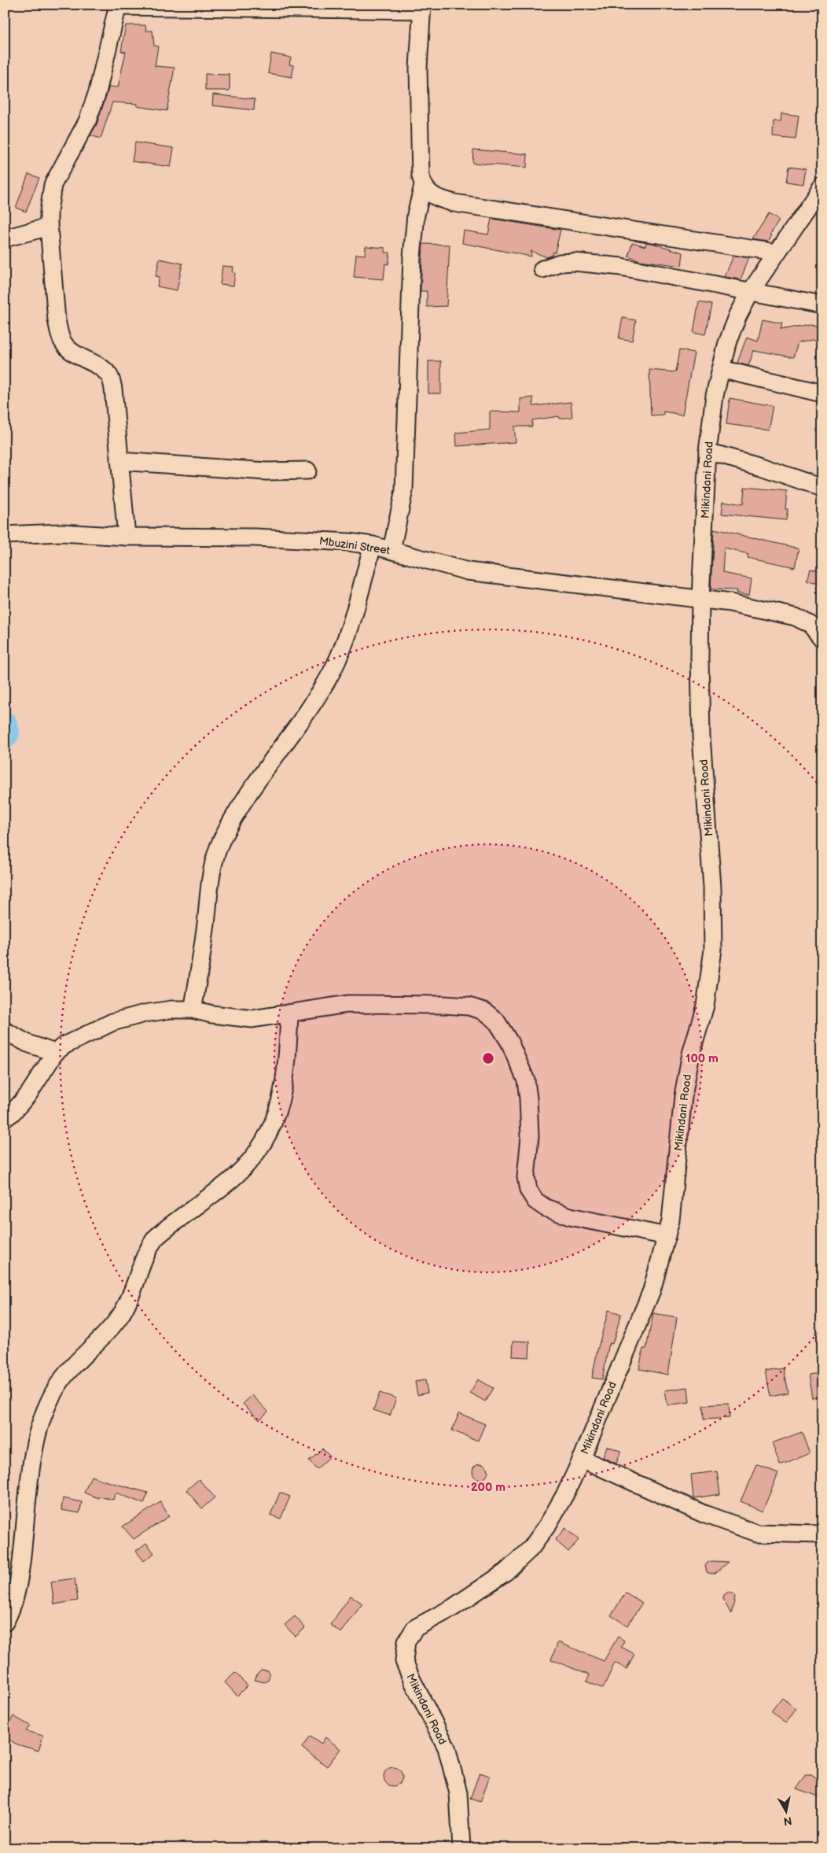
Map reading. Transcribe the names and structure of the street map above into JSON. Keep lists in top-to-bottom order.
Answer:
{
  "streets": {
    "street": ["Mikindani Road", "Mbuzini Street"]
  },
  "crossings": [
    ["Mikindani Road", "Mbuzini Street"]
  ],
  "north": "bottom",
  "rings": ["100 m", "200 m"]
}
